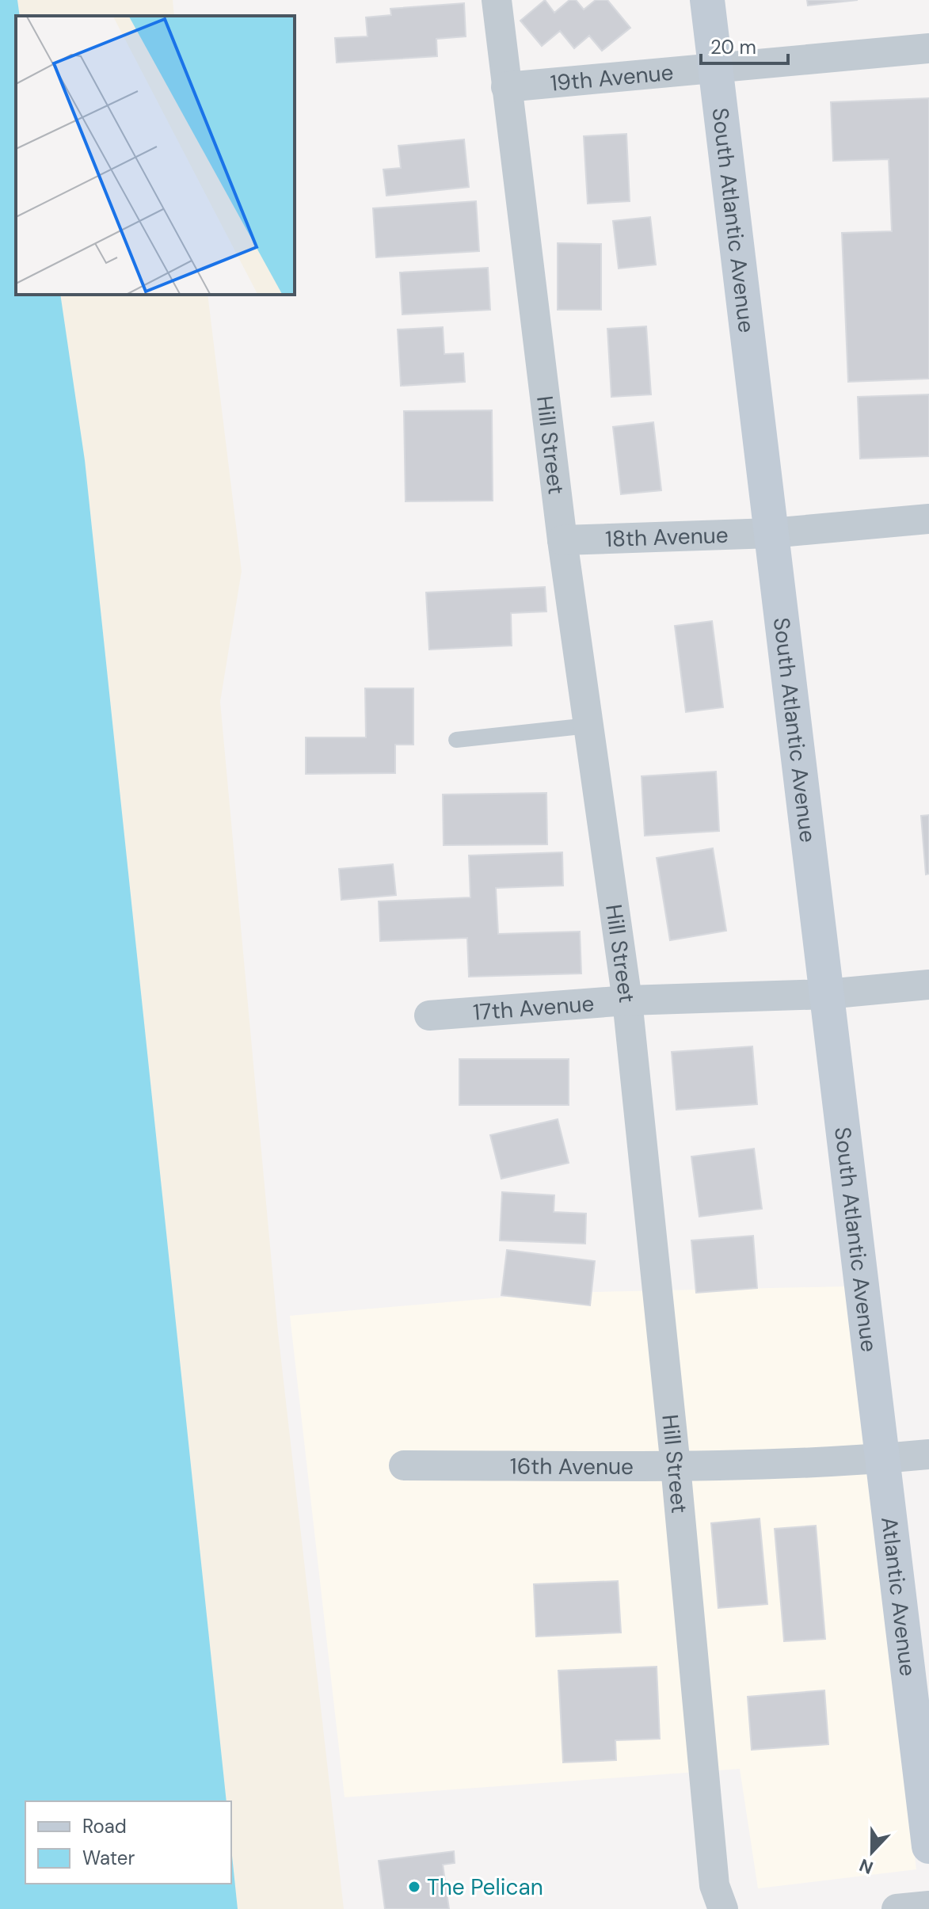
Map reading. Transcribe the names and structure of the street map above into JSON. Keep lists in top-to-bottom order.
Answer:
{
  "streets": {
    "main road": ["South Atlantic Avenue", "Atlantic Avenue"],
    "street": [
      "19th Avenue",
      "Hill Street",
      "18th Avenue",
      "17th Avenue",
      "16th Avenue"
    ]
  },
  "crossings": [
    ["19th Avenue", "South Atlantic Avenue"],
    ["19th Avenue", "Hill Street"],
    ["South Atlantic Avenue", "18th Avenue"],
    ["South Atlantic Avenue", "17th Avenue"],
    ["South Atlantic Avenue", "16th Avenue"],
    ["South Atlantic Avenue", "Atlantic Avenue"],
    ["Hill Street", "18th Avenue"],
    ["Hill Street", "17th Avenue"],
    ["Hill Street", "16th Avenue"],
    ["16th Avenue", "Atlantic Avenue"]
  ],
  "places": ["The Pelican"],
  "legend": ["Road", "Water"],
  "scale_bar": "20 m",
  "north": "bottom"
}
